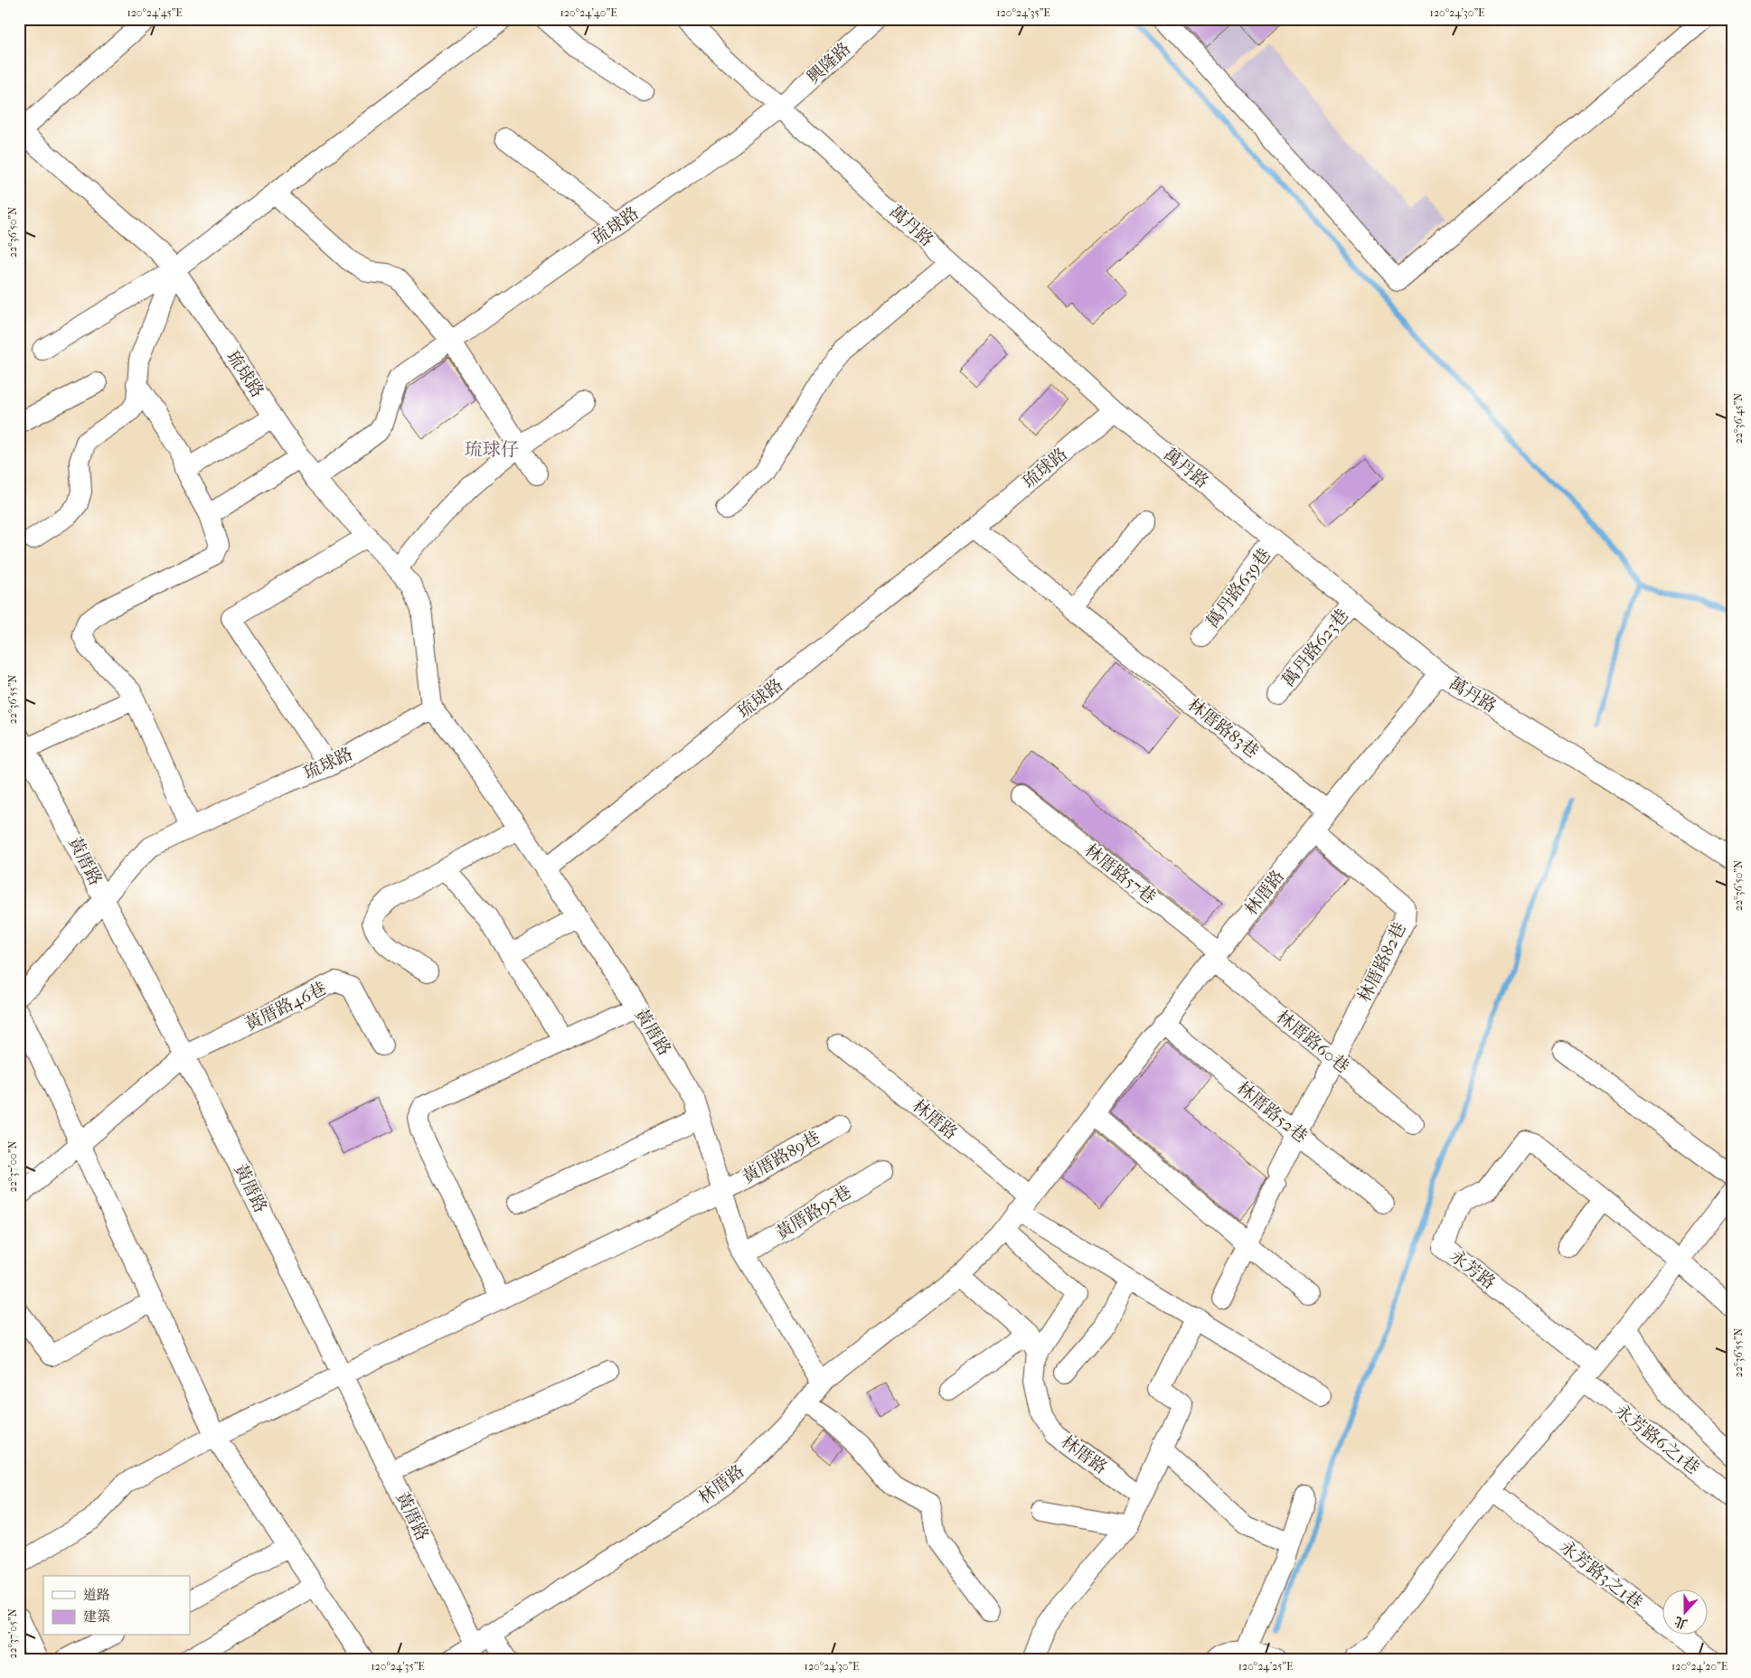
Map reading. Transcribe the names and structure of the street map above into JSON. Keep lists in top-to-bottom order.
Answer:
{
  "streets": {
    "street": [
      "興隆路",
      "琉球路",
      "萬丹路",
      "萬丹路639巷",
      "萬丹路623巷",
      "林厝路83巷",
      "黃厝路",
      "林厝路57巷",
      "林厝路",
      "林厝路82巷",
      "黃厝路46巷",
      "林厝路60巷",
      "林厝路52巷",
      "黃厝路89巷",
      "黃厝路95巷",
      "永芳路",
      "永芳路6之1巷",
      "永芳路3之1巷"
    ]
  },
  "crossings": [
    ["興隆路", "琉球路"],
    ["興隆路", "萬丹路"],
    ["琉球路", "萬丹路"],
    ["琉球路", "黃厝路"],
    ["萬丹路", "萬丹路639巷"],
    ["萬丹路", "萬丹路623巷"],
    ["萬丹路", "林厝路"],
    ["林厝路83巷", "林厝路"],
    ["黃厝路", "林厝路"],
    ["黃厝路", "黃厝路46巷"],
    ["黃厝路", "黃厝路89巷"],
    ["黃厝路", "黃厝路95巷"],
    ["林厝路57巷", "林厝路"],
    ["林厝路57巷", "林厝路60巷"],
    ["林厝路", "林厝路82巷"],
    ["林厝路", "林厝路60巷"],
    ["林厝路", "林厝路52巷"],
    ["林厝路82巷", "林厝路60巷"]
  ],
  "districts": ["琉球仔"],
  "legend": ["道路", "建築"],
  "north": "bottom",
  "coordinates": [
    "120°24'45\"E",
    "120°24'40\"E",
    "120°24'35\"E",
    "120°24'30\"E",
    "22°36'50\"N",
    "22°36'45\"N",
    "22°36'55\"N",
    "22°37'00\"N",
    "22°37'05\"N",
    "120°24'25\"E",
    "120°24'20\"E"
  ]
}
